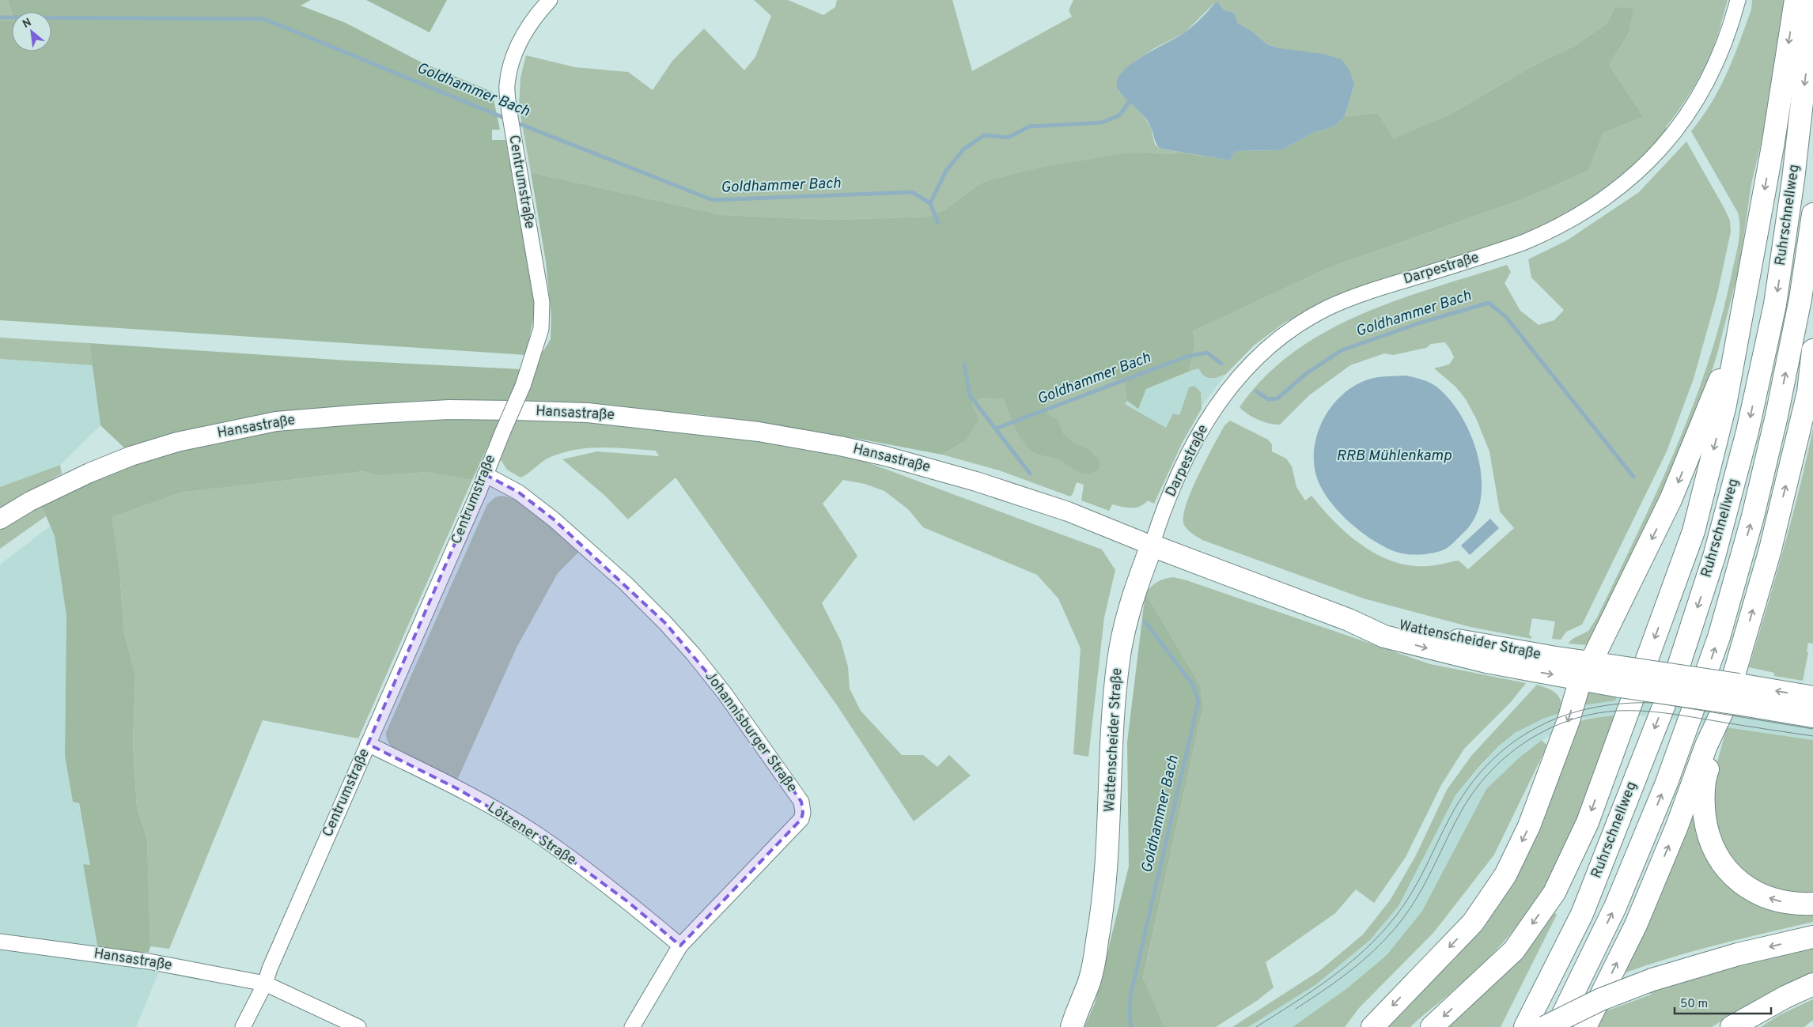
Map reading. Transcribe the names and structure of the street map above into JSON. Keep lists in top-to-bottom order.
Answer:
{
  "streets": {
    "main road": ["Ruhrschnellweg", "Wattenscheider Straße"],
    "street": [
      "Centrumstraße",
      "Darpestraße",
      "Hansastraße",
      "Johannisburger Straße",
      "Lötzener Straße"
    ]
  },
  "crossings": [
    ["Centrumstraße", "Hansastraße"],
    ["Centrumstraße", "Johannisburger Straße"],
    ["Centrumstraße", "Lötzener Straße"],
    ["Darpestraße", "Hansastraße"],
    ["Darpestraße", "Wattenscheider Straße"],
    ["Hansastraße", "Wattenscheider Straße"],
    ["Johannisburger Straße", "Lötzener Straße"]
  ],
  "water": ["Goldhammer Bach", "RRB Mühlenkamp"],
  "scale_bar": "50 m",
  "north": "top left"
}
